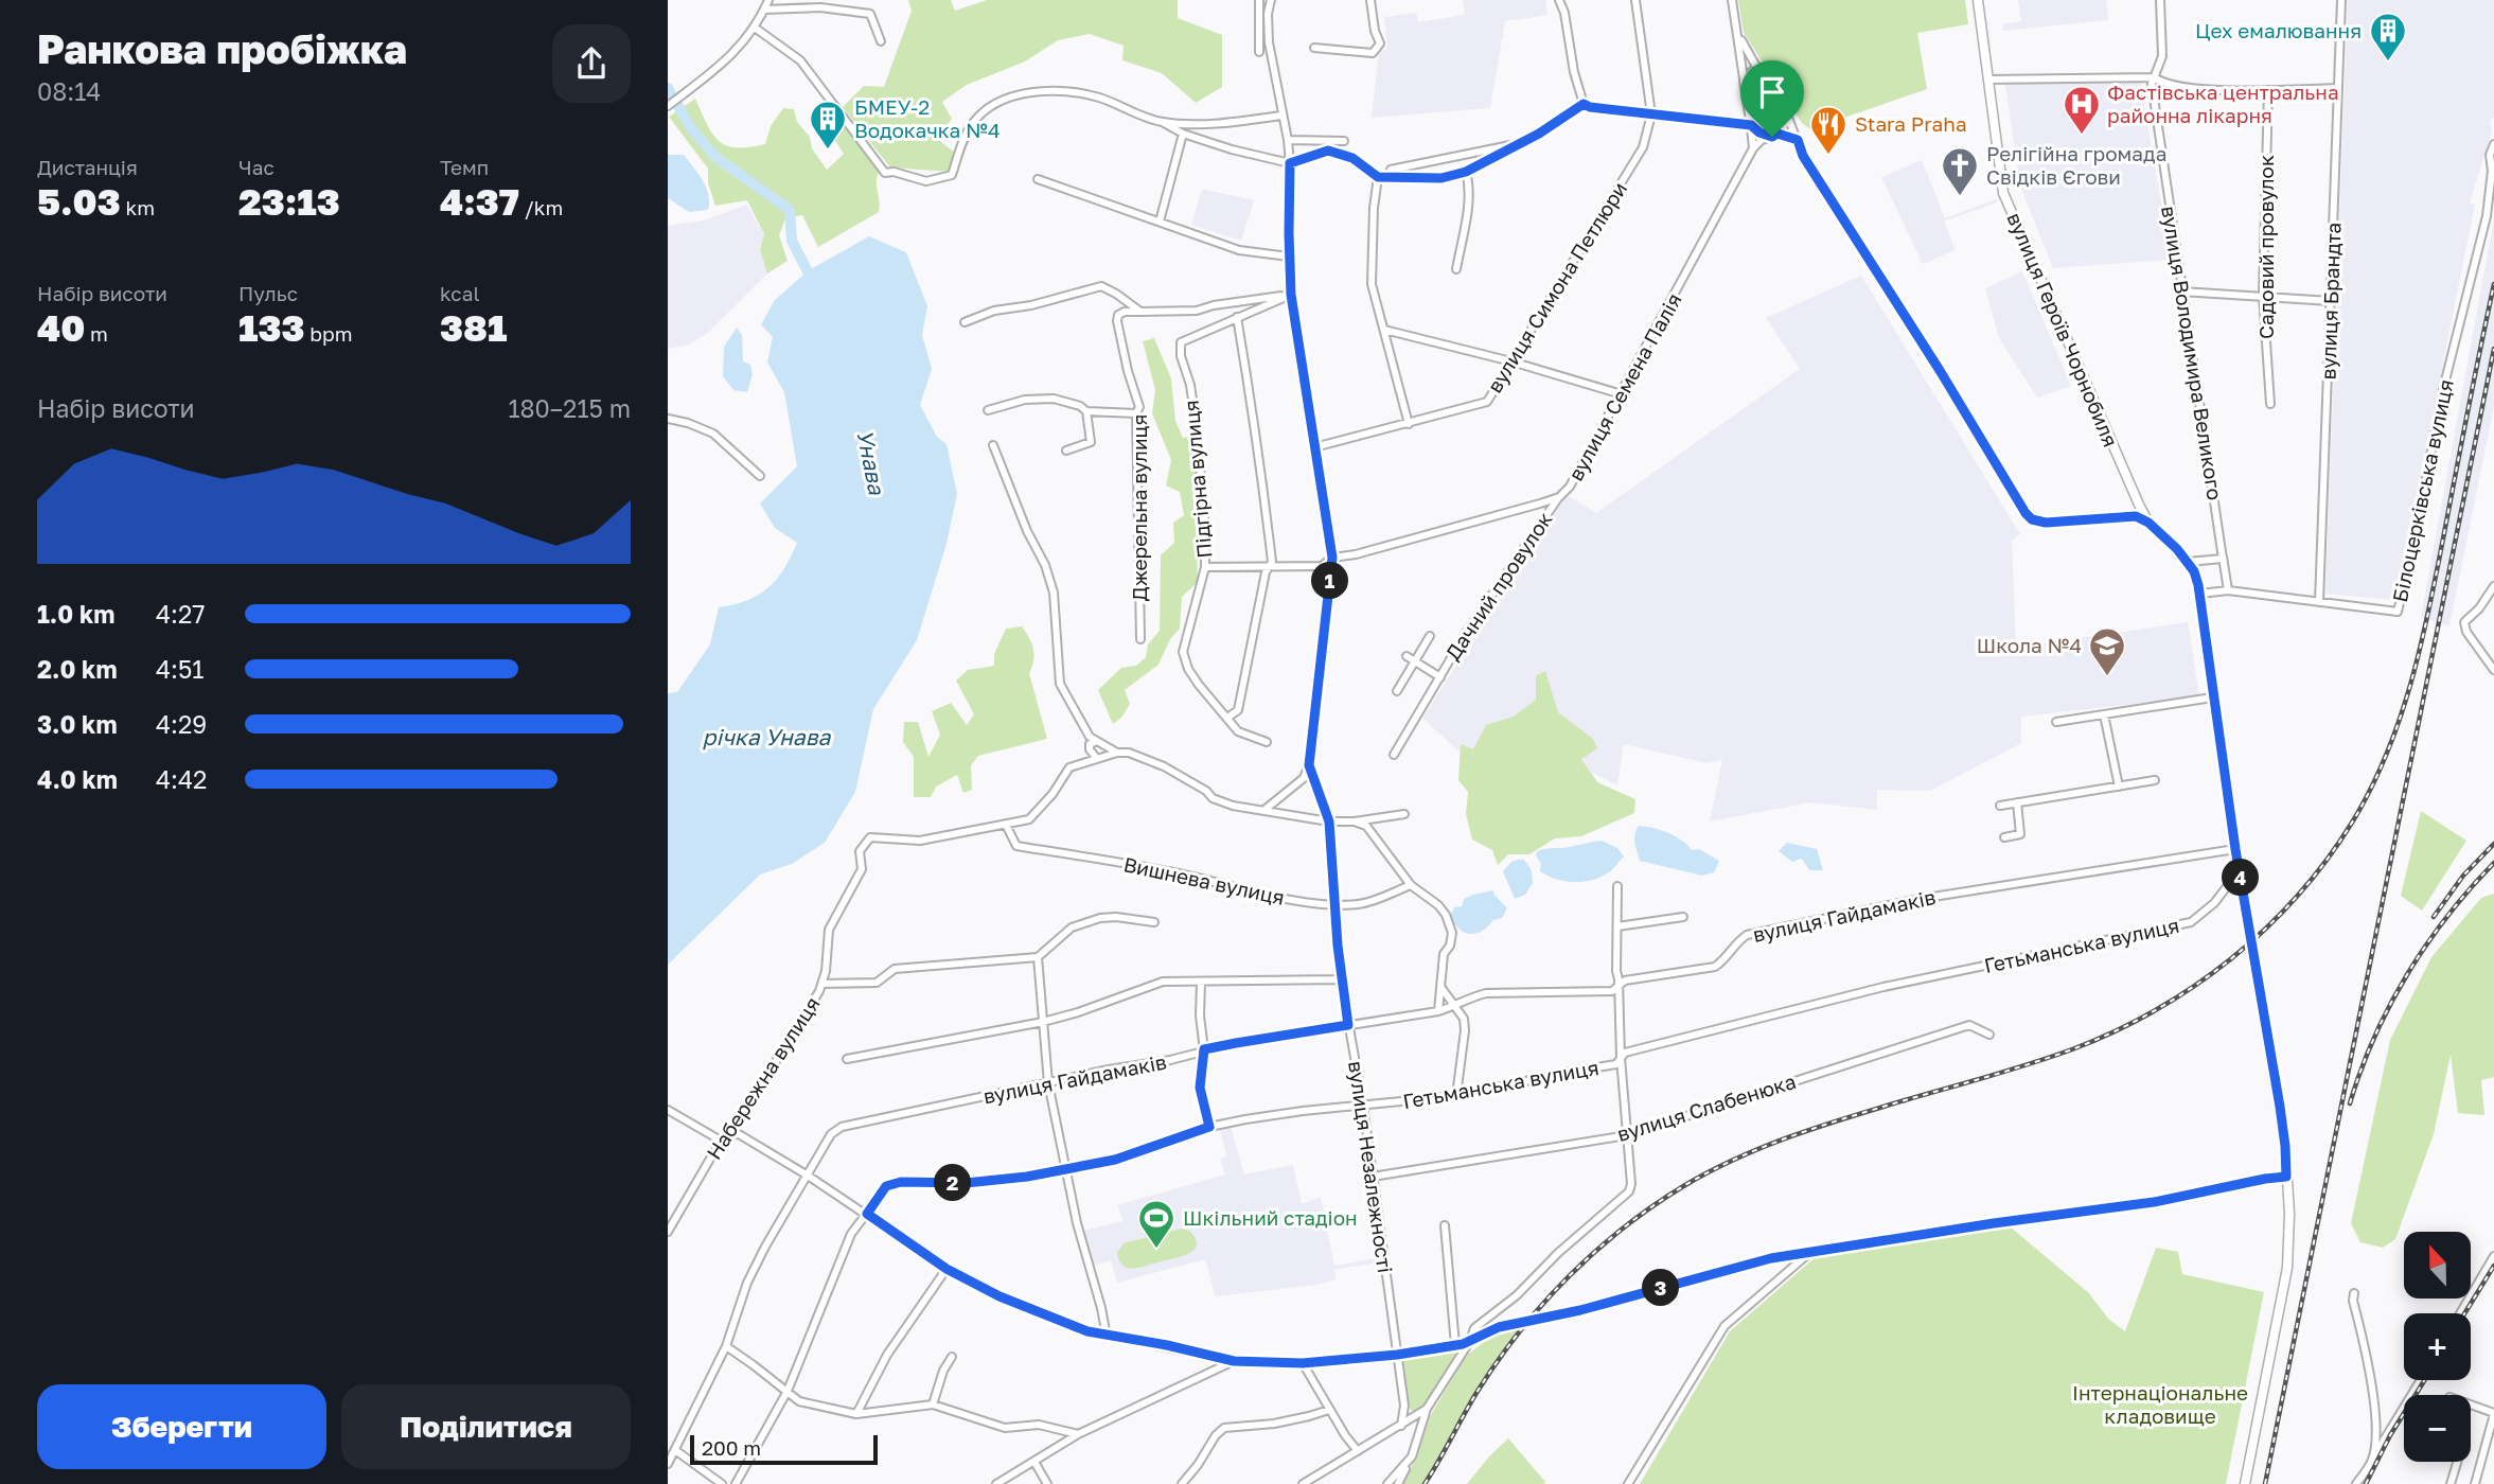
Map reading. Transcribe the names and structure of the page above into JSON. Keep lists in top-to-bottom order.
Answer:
{
  "streets": {
    "main road": ["вулиця Героїв Чорнобиля"],
    "street": [
      "Садовий провулок",
      "вулиця Симона Петлюри",
      "вулиця Брандта",
      "вулиця Володимира Великого",
      "вулиця Семена Палія",
      "Підгірна вулиця",
      "Білоцерківська вулиця",
      "Джерельна вулиця",
      "Дачний провулок",
      "Вишнева вулиця",
      "вулиця Гайдамаків",
      "Гетьманська вулиця",
      "Набережна вулиця",
      "вулиця Слабенюка",
      "вулиця Незалежності"
    ]
  },
  "crossings": [
    ["вулиця Симона Петлюри", "вулиця Незалежності"],
    ["вулиця Брандта", "Білоцерківська вулиця"],
    ["вулиця Володимира Великого", "Білоцерківська вулиця"],
    ["вулиця Семена Палія", "Підгірна вулиця"],
    ["вулиця Семена Палія", "Дачний провулок"],
    ["вулиця Семена Палія", "вулиця Незалежності"],
    ["Підгірна вулиця", "вулиця Незалежності"],
    ["Вишнева вулиця", "Набережна вулиця"],
    ["Вишнева вулиця", "вулиця Незалежності"],
    ["вулиця Гайдамаків", "вулиця Незалежності"],
    ["Гетьманська вулиця", "вулиця Незалежності"],
    ["вулиця Слабенюка", "вулиця Незалежності"]
  ],
  "water": ["Унава", "річка Унава"],
  "parks": ["Інтернаціональне кладовище"],
  "places": {
    "building": ["Цех емалювання", "БМЕУ-2 Водокачка №4"],
    "hospital": ["Фастівська центральна районна лікарня"],
    "restaurant": ["Stara Praha"],
    "church": ["Релігійна громада Свідків Єгови"],
    "school or university": ["Школа №4"],
    "sports": ["Шкільний стадіон"]
  },
  "scale_bar": "200 m",
  "north": "top",
  "page": {
    "heading": ["Ранкова пробіжка", "08:14"],
    "stats": [
      ["Дистанція", "5.03 km"],
      ["Час", "23:13"],
      ["Темп", "4:37 /km"],
      ["Набір висоти", "40 m"],
      ["Пульс", "133 bpm"],
      ["kcal", "381"]
    ],
    "chart": ["Набір висоти", "180–215 m"],
    "pins": [
      "1",
      "4",
      "2",
      "3"
    ],
    "list": [
      {
        "name": "1.0 km",
        "note": "4:27"
      },
      {
        "name": "2.0 km",
        "note": "4:51"
      },
      {
        "name": "3.0 km",
        "note": "4:29"
      },
      {
        "name": "4.0 km",
        "note": "4:42"
      }
    ],
    "map_buttons": ["+", "−"],
    "buttons": ["Зберегти", "Поділитися"],
    "scale": "200 m"
  }
}
